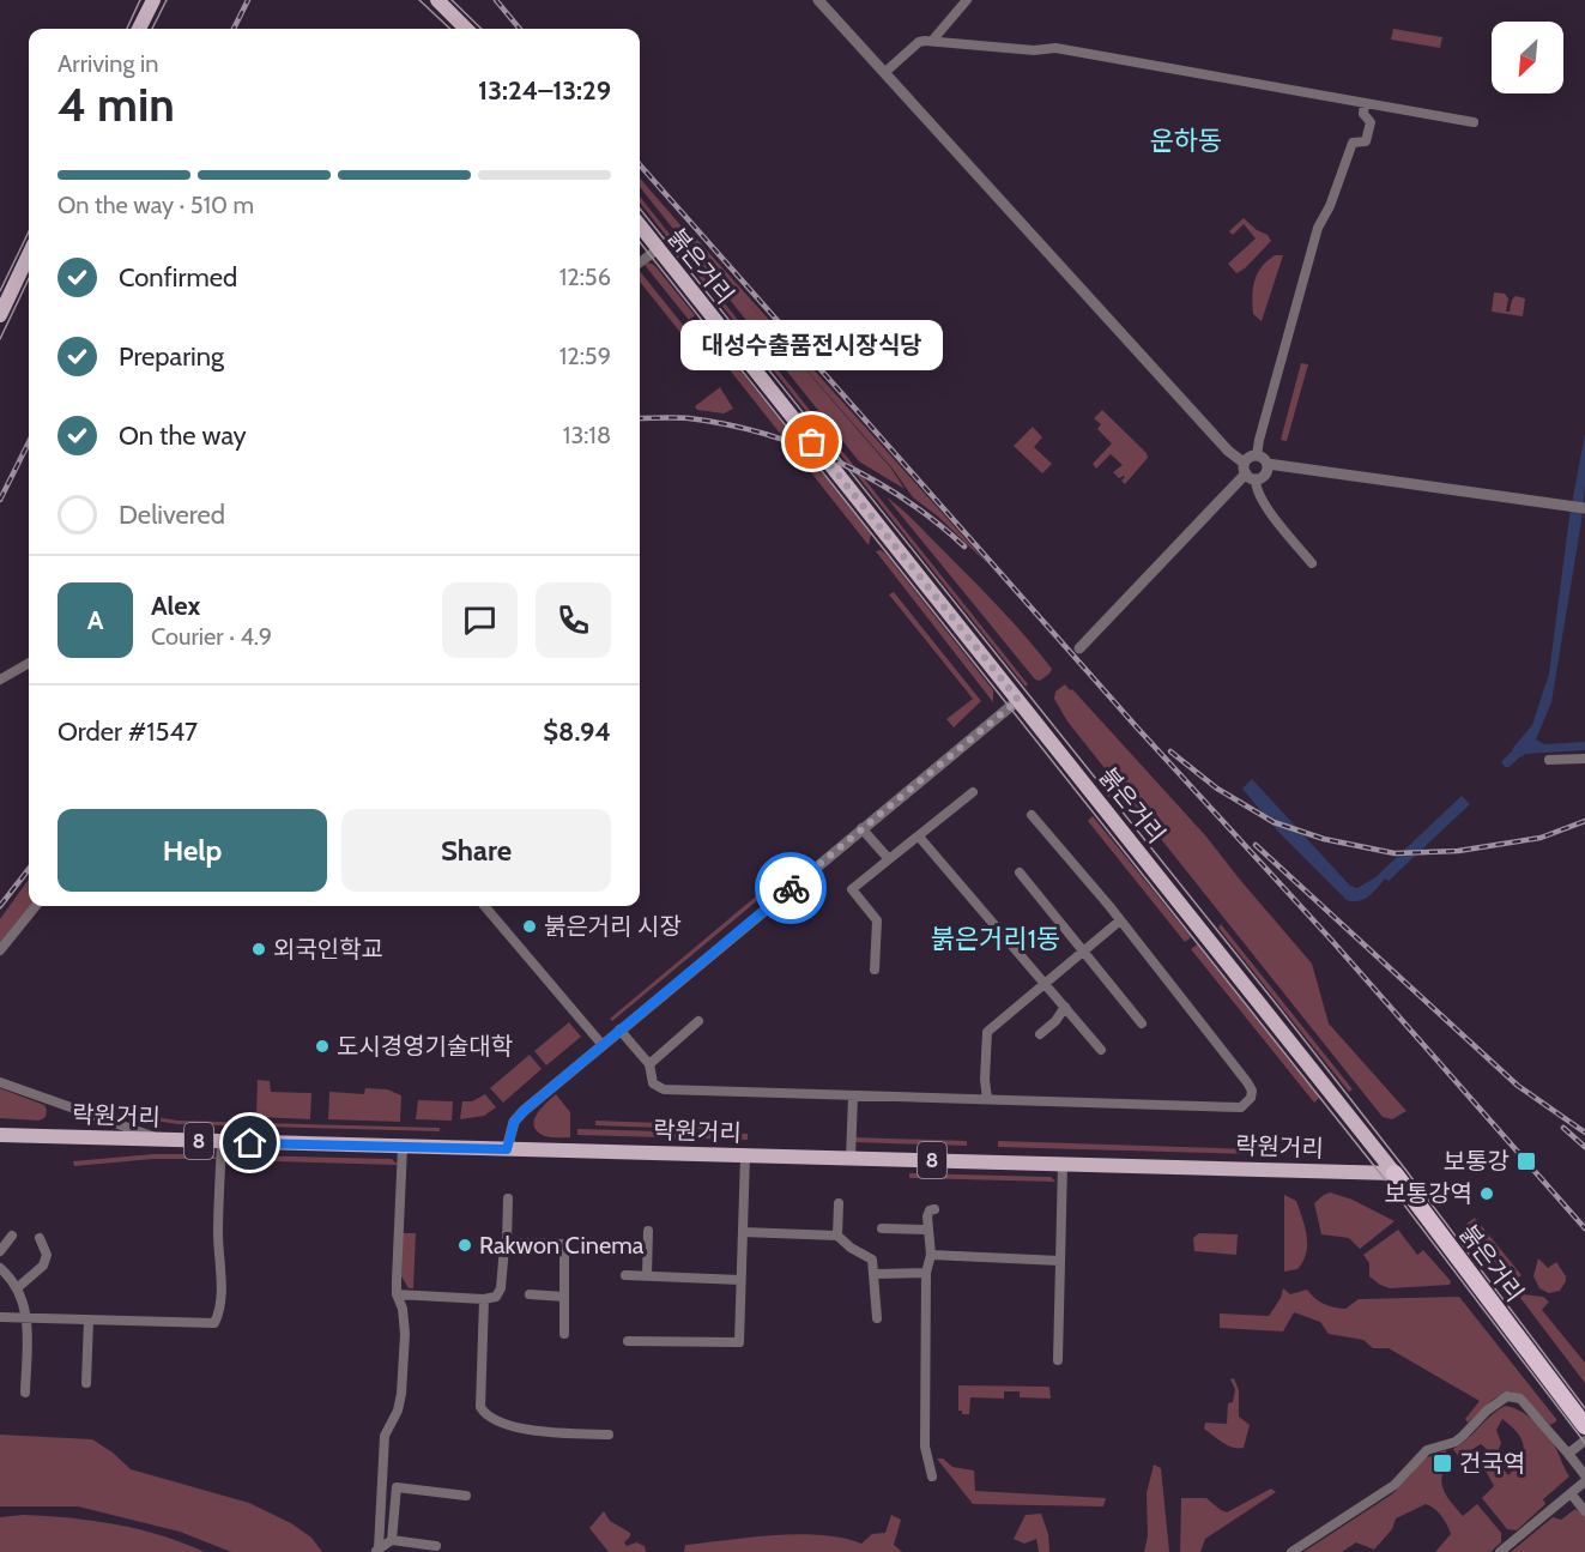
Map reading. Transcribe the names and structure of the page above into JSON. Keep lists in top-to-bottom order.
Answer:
{
  "streets": {
    "highway": ["붉은거리"],
    "main road": ["락원거리", "8"]
  },
  "crossings": [
    ["붉은거리", "락원거리"]
  ],
  "districts": ["운하동", "붉은거리1동"],
  "places": {
    "other": [
      "대성수출품전시장식당",
      "붉은거리 시장",
      "외국인학교",
      "도시경영기술대학",
      "보통강역",
      "Rakwon Cinema"
    ],
    "transit": ["보통강", "건국역"]
  },
  "north": "bottom left",
  "page": {
    "heading": ["4 min", "Arriving in", "13:24–13:29"],
    "panel": [
      "Alex",
      "Courier · 4.9",
      "Order #1547",
      "$8.94"
    ],
    "bar": "On the way · 510 m",
    "list": [
      ["Confirmed", "12:56"],
      ["Preparing", "12:59"],
      ["On the way", "13:18"],
      "Delivered"
    ],
    "bubble": "대성수출품전시장식당",
    "round": "A",
    "buttons": ["Help", "Share"]
  }
}
